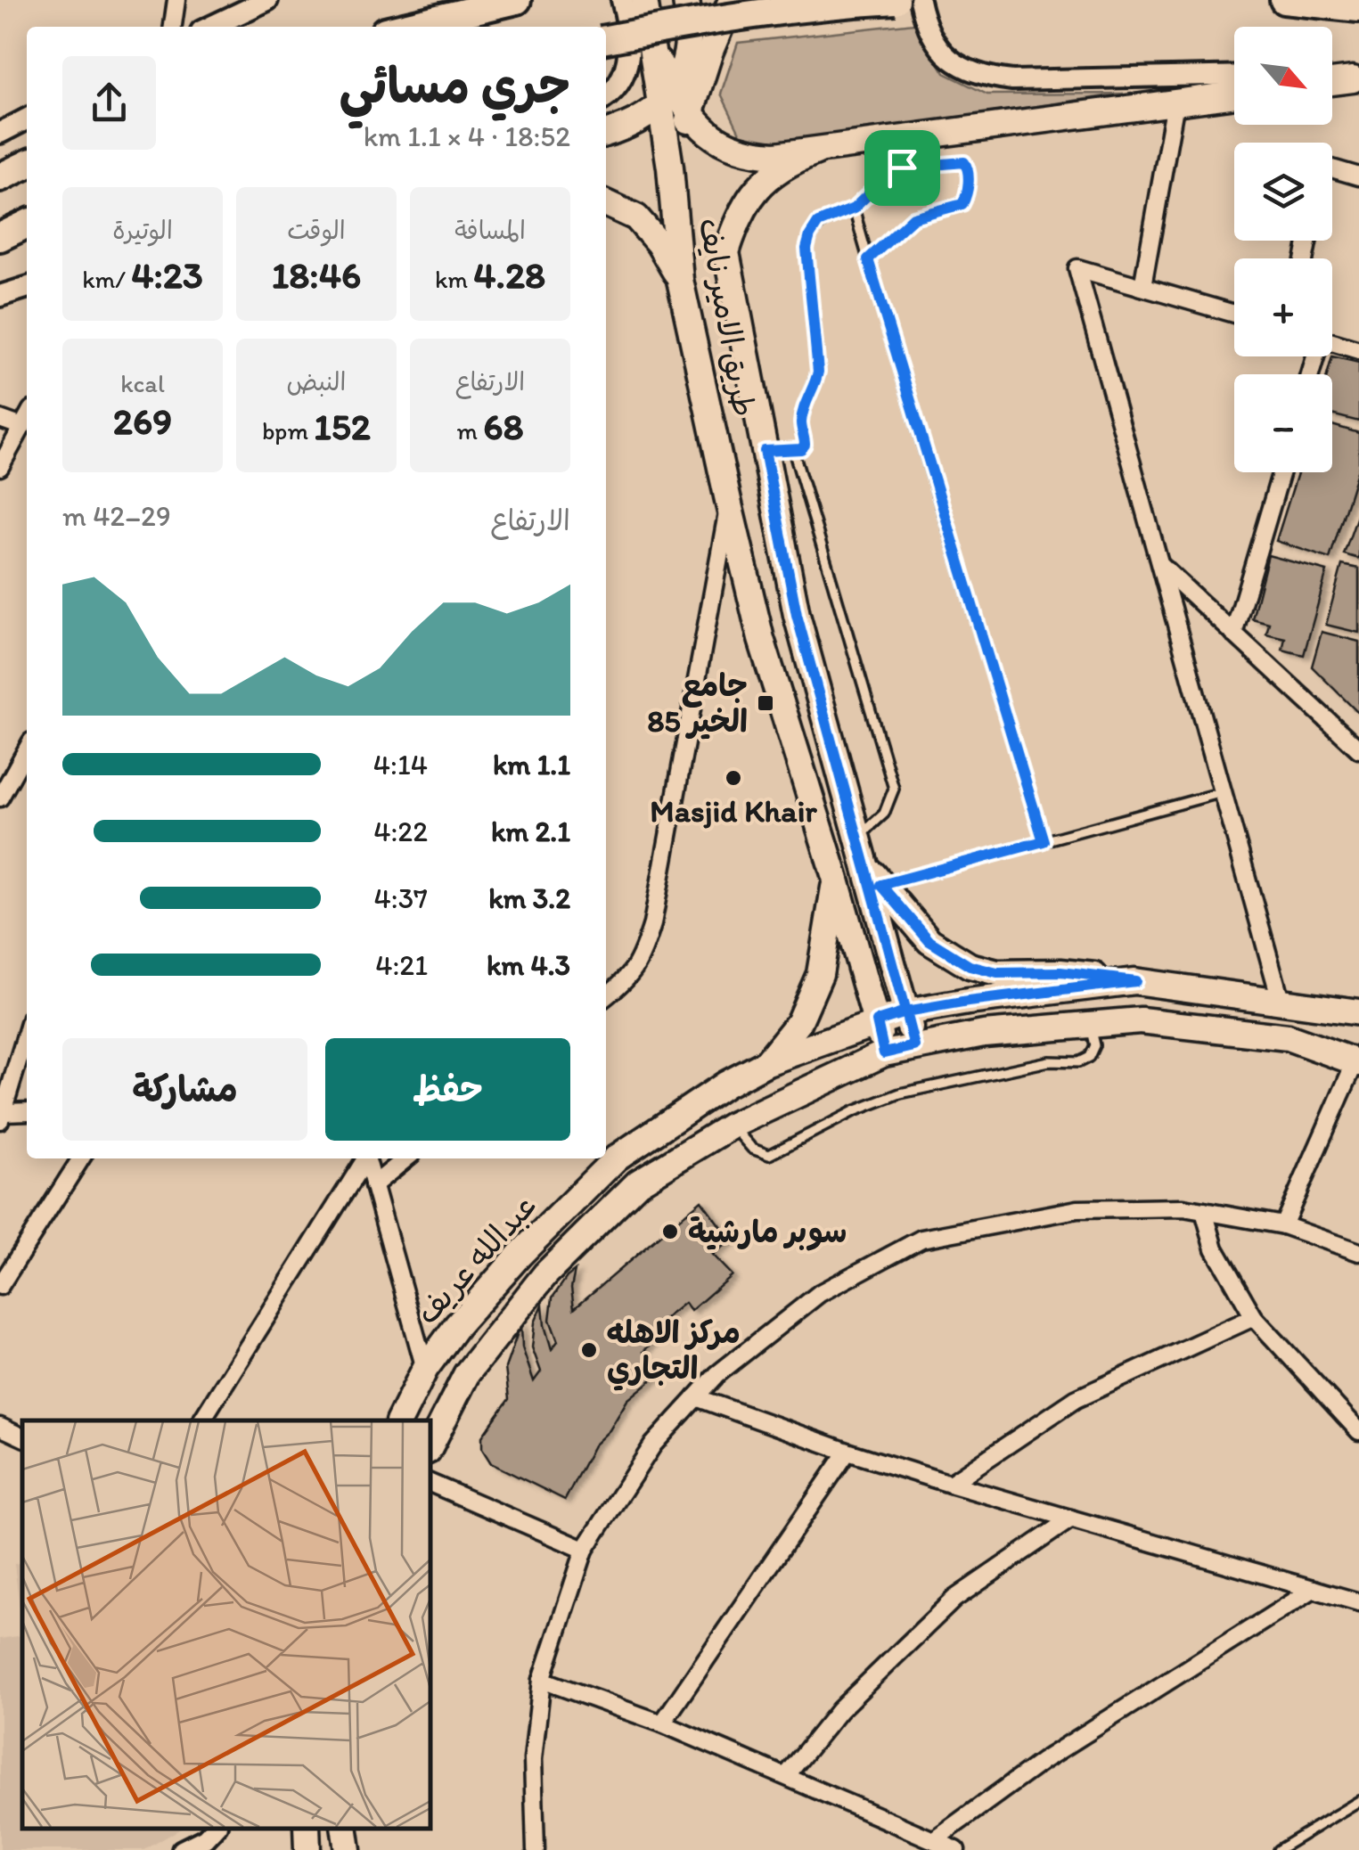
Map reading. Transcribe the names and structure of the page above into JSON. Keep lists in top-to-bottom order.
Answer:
{
  "streets": {
    "main road": ["طريق الامير نايف", "عبدالله عريف"]
  },
  "crossings": [
    ["طريق الامير نايف", "عبدالله عريف"]
  ],
  "places": {
    "transit": ["جامع الخير 85"],
    "other": ["Masjid Khair", "سوبر مارشية", "مركز الاهله التجاري"]
  },
  "north": "bottom right",
  "page": {
    "map_buttons": ["+", "−"],
    "heading": ["جري مسائي", "18:52 · 4 × 1.1 km"],
    "stats": [
      ["المسافة", "4.28 km"],
      ["الوقت", "18:46"],
      ["الوتيرة", "4:23 /km"],
      ["الارتفاع", "68 m"],
      ["النبض", "152 bpm"],
      ["kcal", "269"]
    ],
    "chart": ["الارتفاع", "29–42 m"],
    "list": [
      {
        "name": "1.1 km",
        "note": "4:14"
      },
      {
        "name": "2.1 km",
        "note": "4:22"
      },
      {
        "name": "3.2 km",
        "note": "4:37"
      },
      {
        "name": "4.3 km",
        "note": "4:21"
      }
    ],
    "buttons": ["حفظ", "مشاركة"]
  }
}
